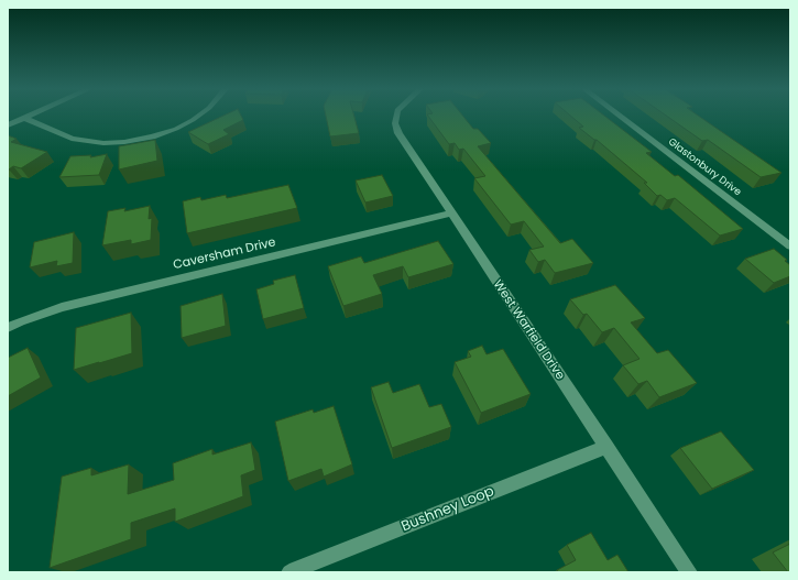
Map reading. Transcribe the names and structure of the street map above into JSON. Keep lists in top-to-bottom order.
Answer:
{
  "streets": {
    "street": [
      "Glastonbury Drive",
      "Caversham Drive",
      "West Warfield Drive",
      "Bushney Loop"
    ]
  },
  "crossings": [
    ["Caversham Drive", "West Warfield Drive"],
    ["West Warfield Drive", "Bushney Loop"]
  ]
}
